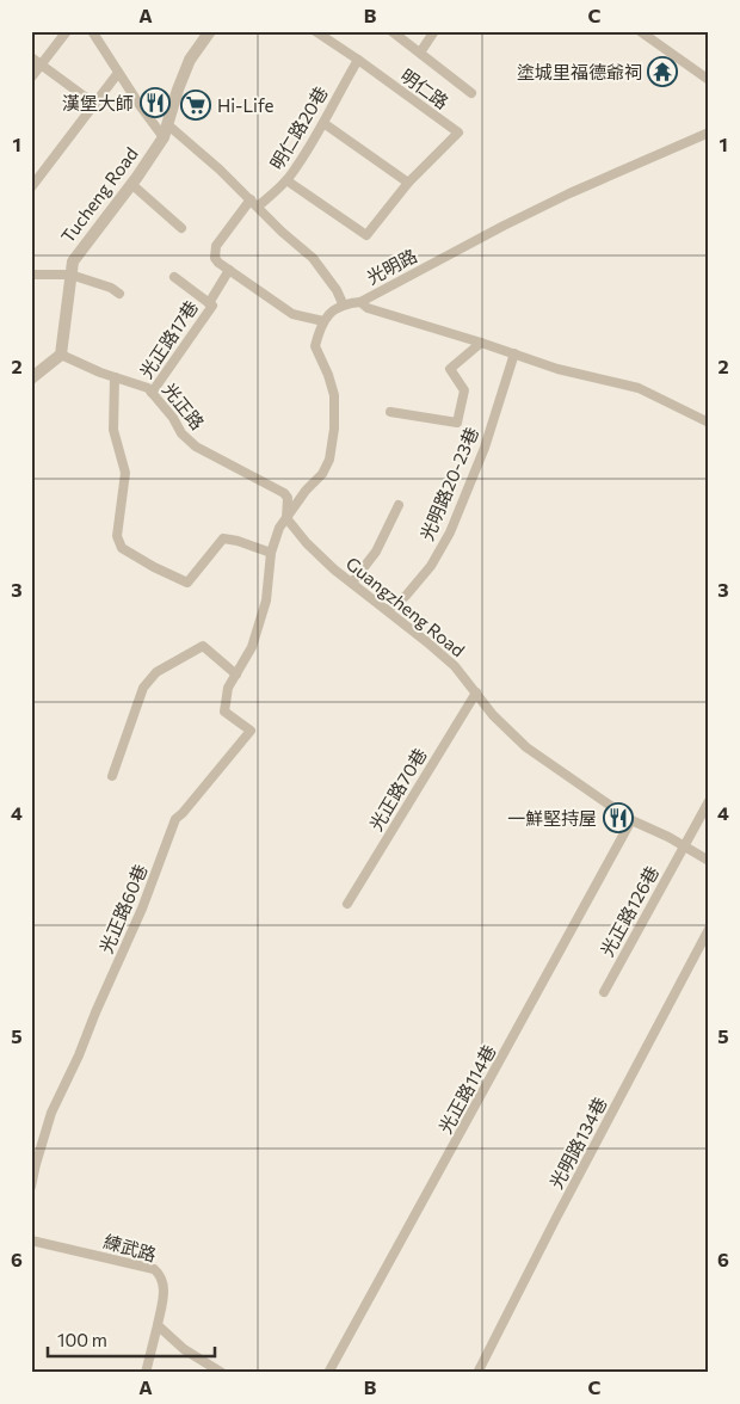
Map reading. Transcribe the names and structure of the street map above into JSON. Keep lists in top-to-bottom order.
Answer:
{
  "streets": {
    "street": [
      "明仁路",
      "明仁路20巷",
      "Tucheng Road",
      "光明路",
      "光正路17巷",
      "光正路",
      "光明路20-23巷",
      "Guangzheng Road",
      "光正路70巷",
      "光正路60巷",
      "光正路126巷",
      "光正路114巷",
      "光明路134巷",
      "練武路"
    ]
  },
  "crossings": [
    ["明仁路", "明仁路20巷"],
    ["Tucheng Road", "光正路"],
    ["光明路", "光明路20-23巷"],
    ["光正路17巷", "光正路"],
    ["光正路", "Guangzheng Road"],
    ["光正路", "光正路60巷"],
    ["光明路20-23巷", "Guangzheng Road"],
    ["Guangzheng Road", "光正路70巷"],
    ["Guangzheng Road", "光正路60巷"],
    ["Guangzheng Road", "光正路126巷"],
    ["Guangzheng Road", "光正路114巷"]
  ],
  "places": {
    "temple": ["塗城里福德爺祠"],
    "restaurant": ["漢堡大師", "一鮮堅持屋"],
    "supermarket": ["Hi-Life"]
  },
  "scale_bar": "100 m",
  "grid": {
    "columns": ["A", "B", "C"],
    "rows": [
      "1",
      "2",
      "3",
      "4",
      "5",
      "6"
    ]
  }
}
